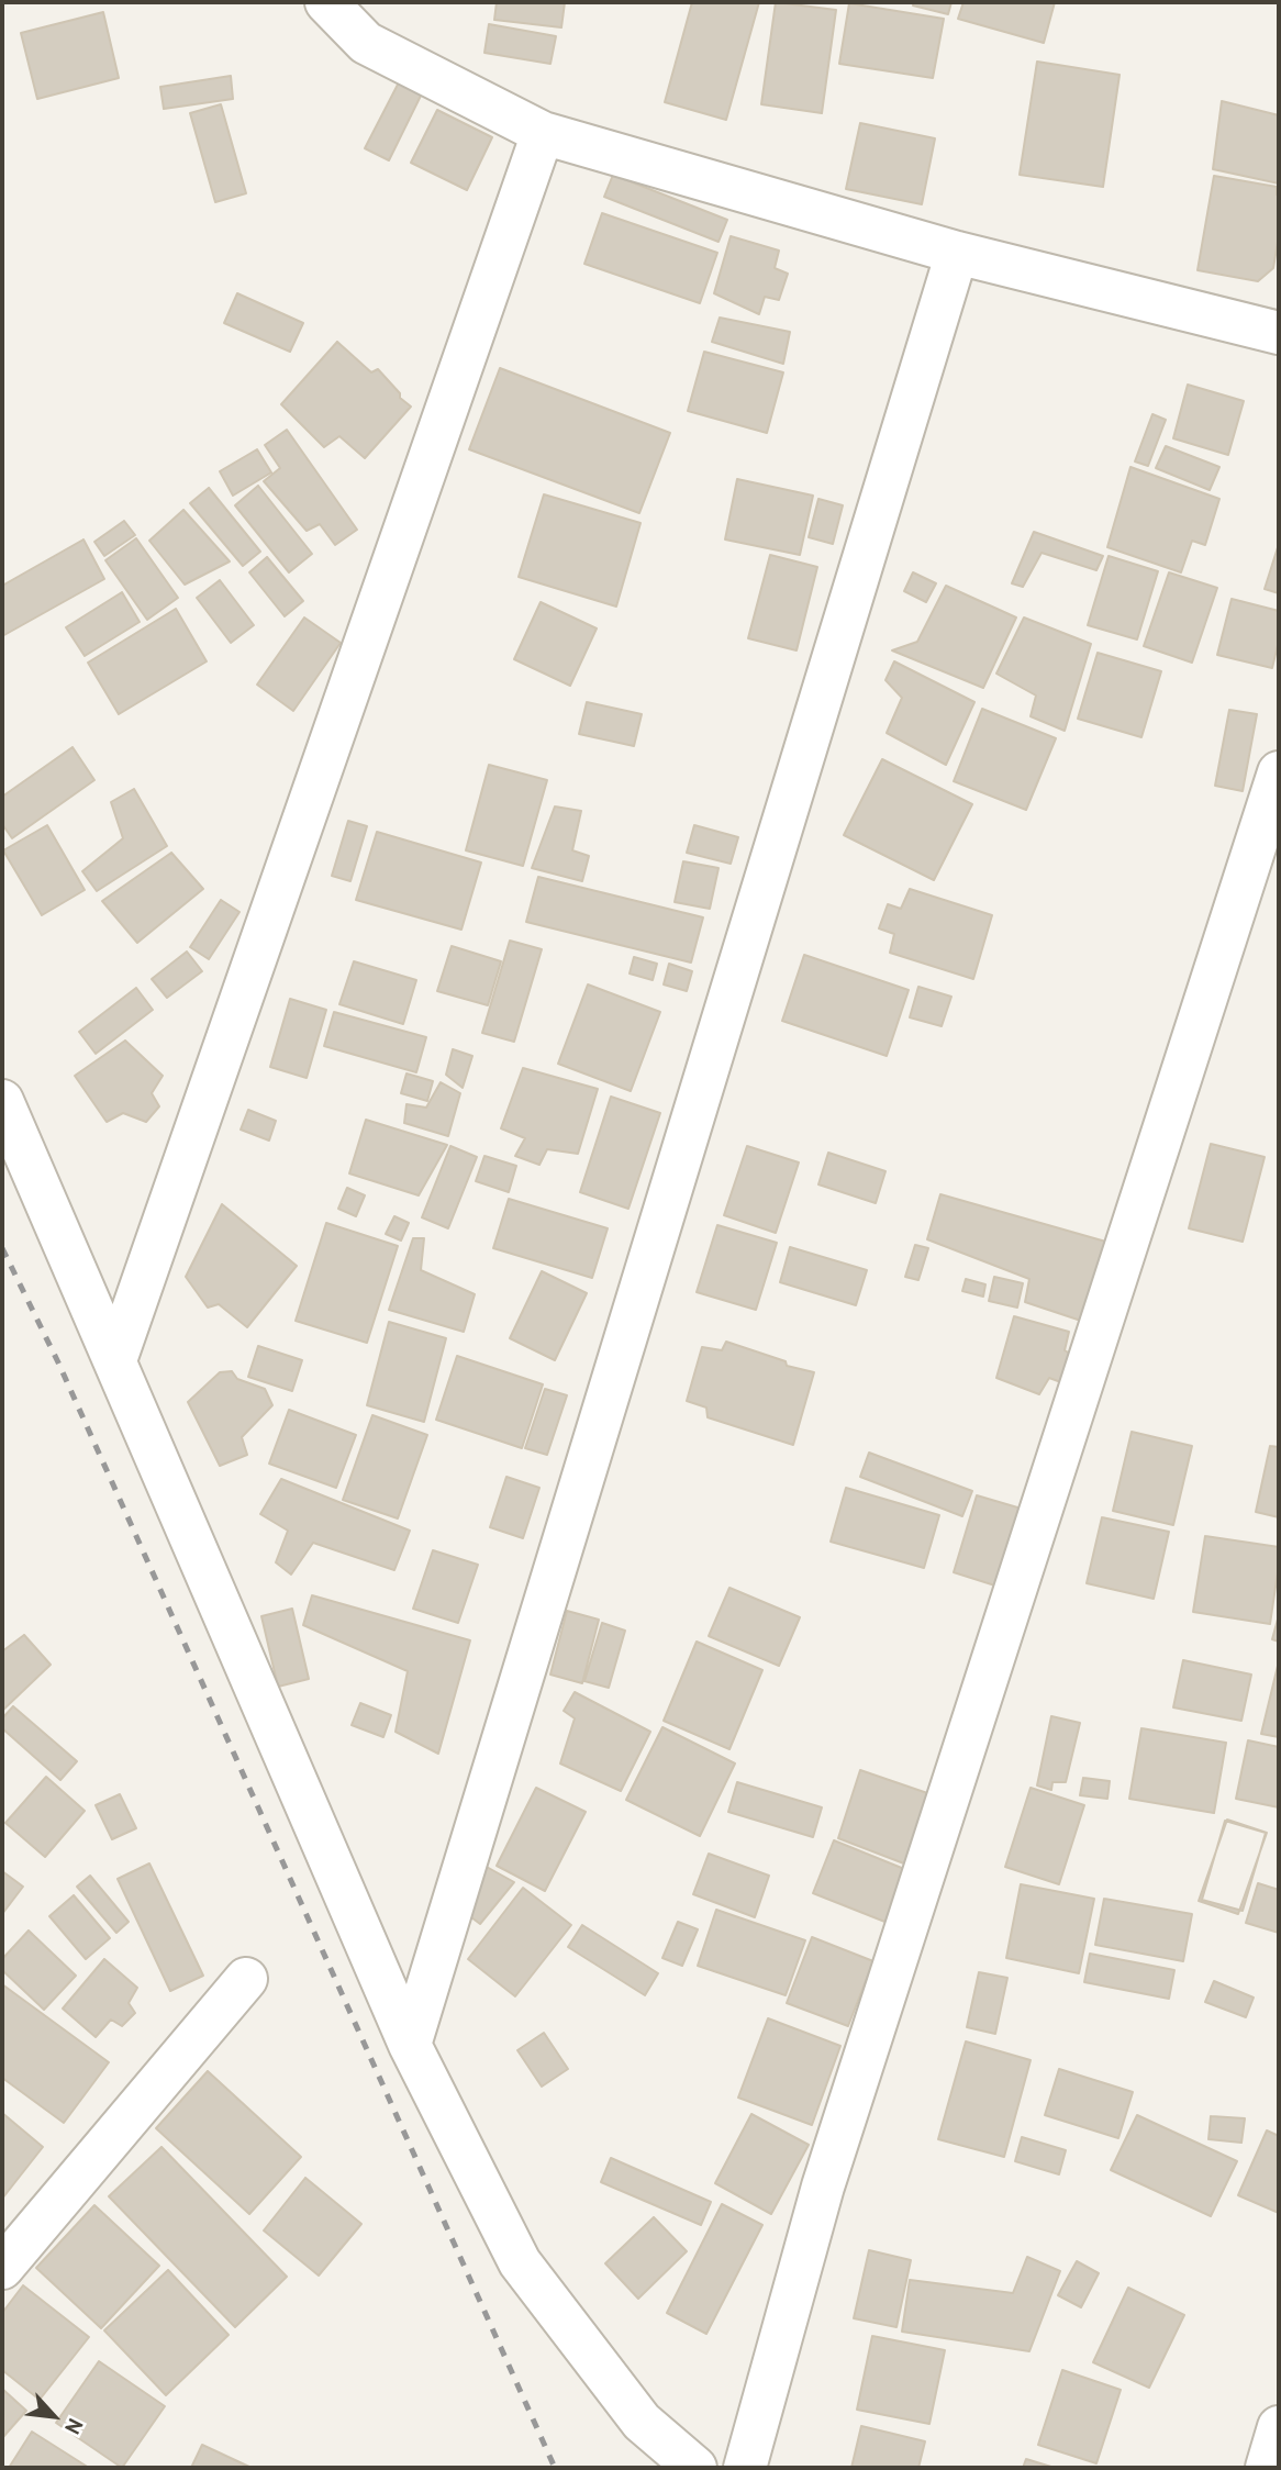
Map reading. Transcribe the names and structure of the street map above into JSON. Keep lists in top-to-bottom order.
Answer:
{
  "north": "bottom right"
}
